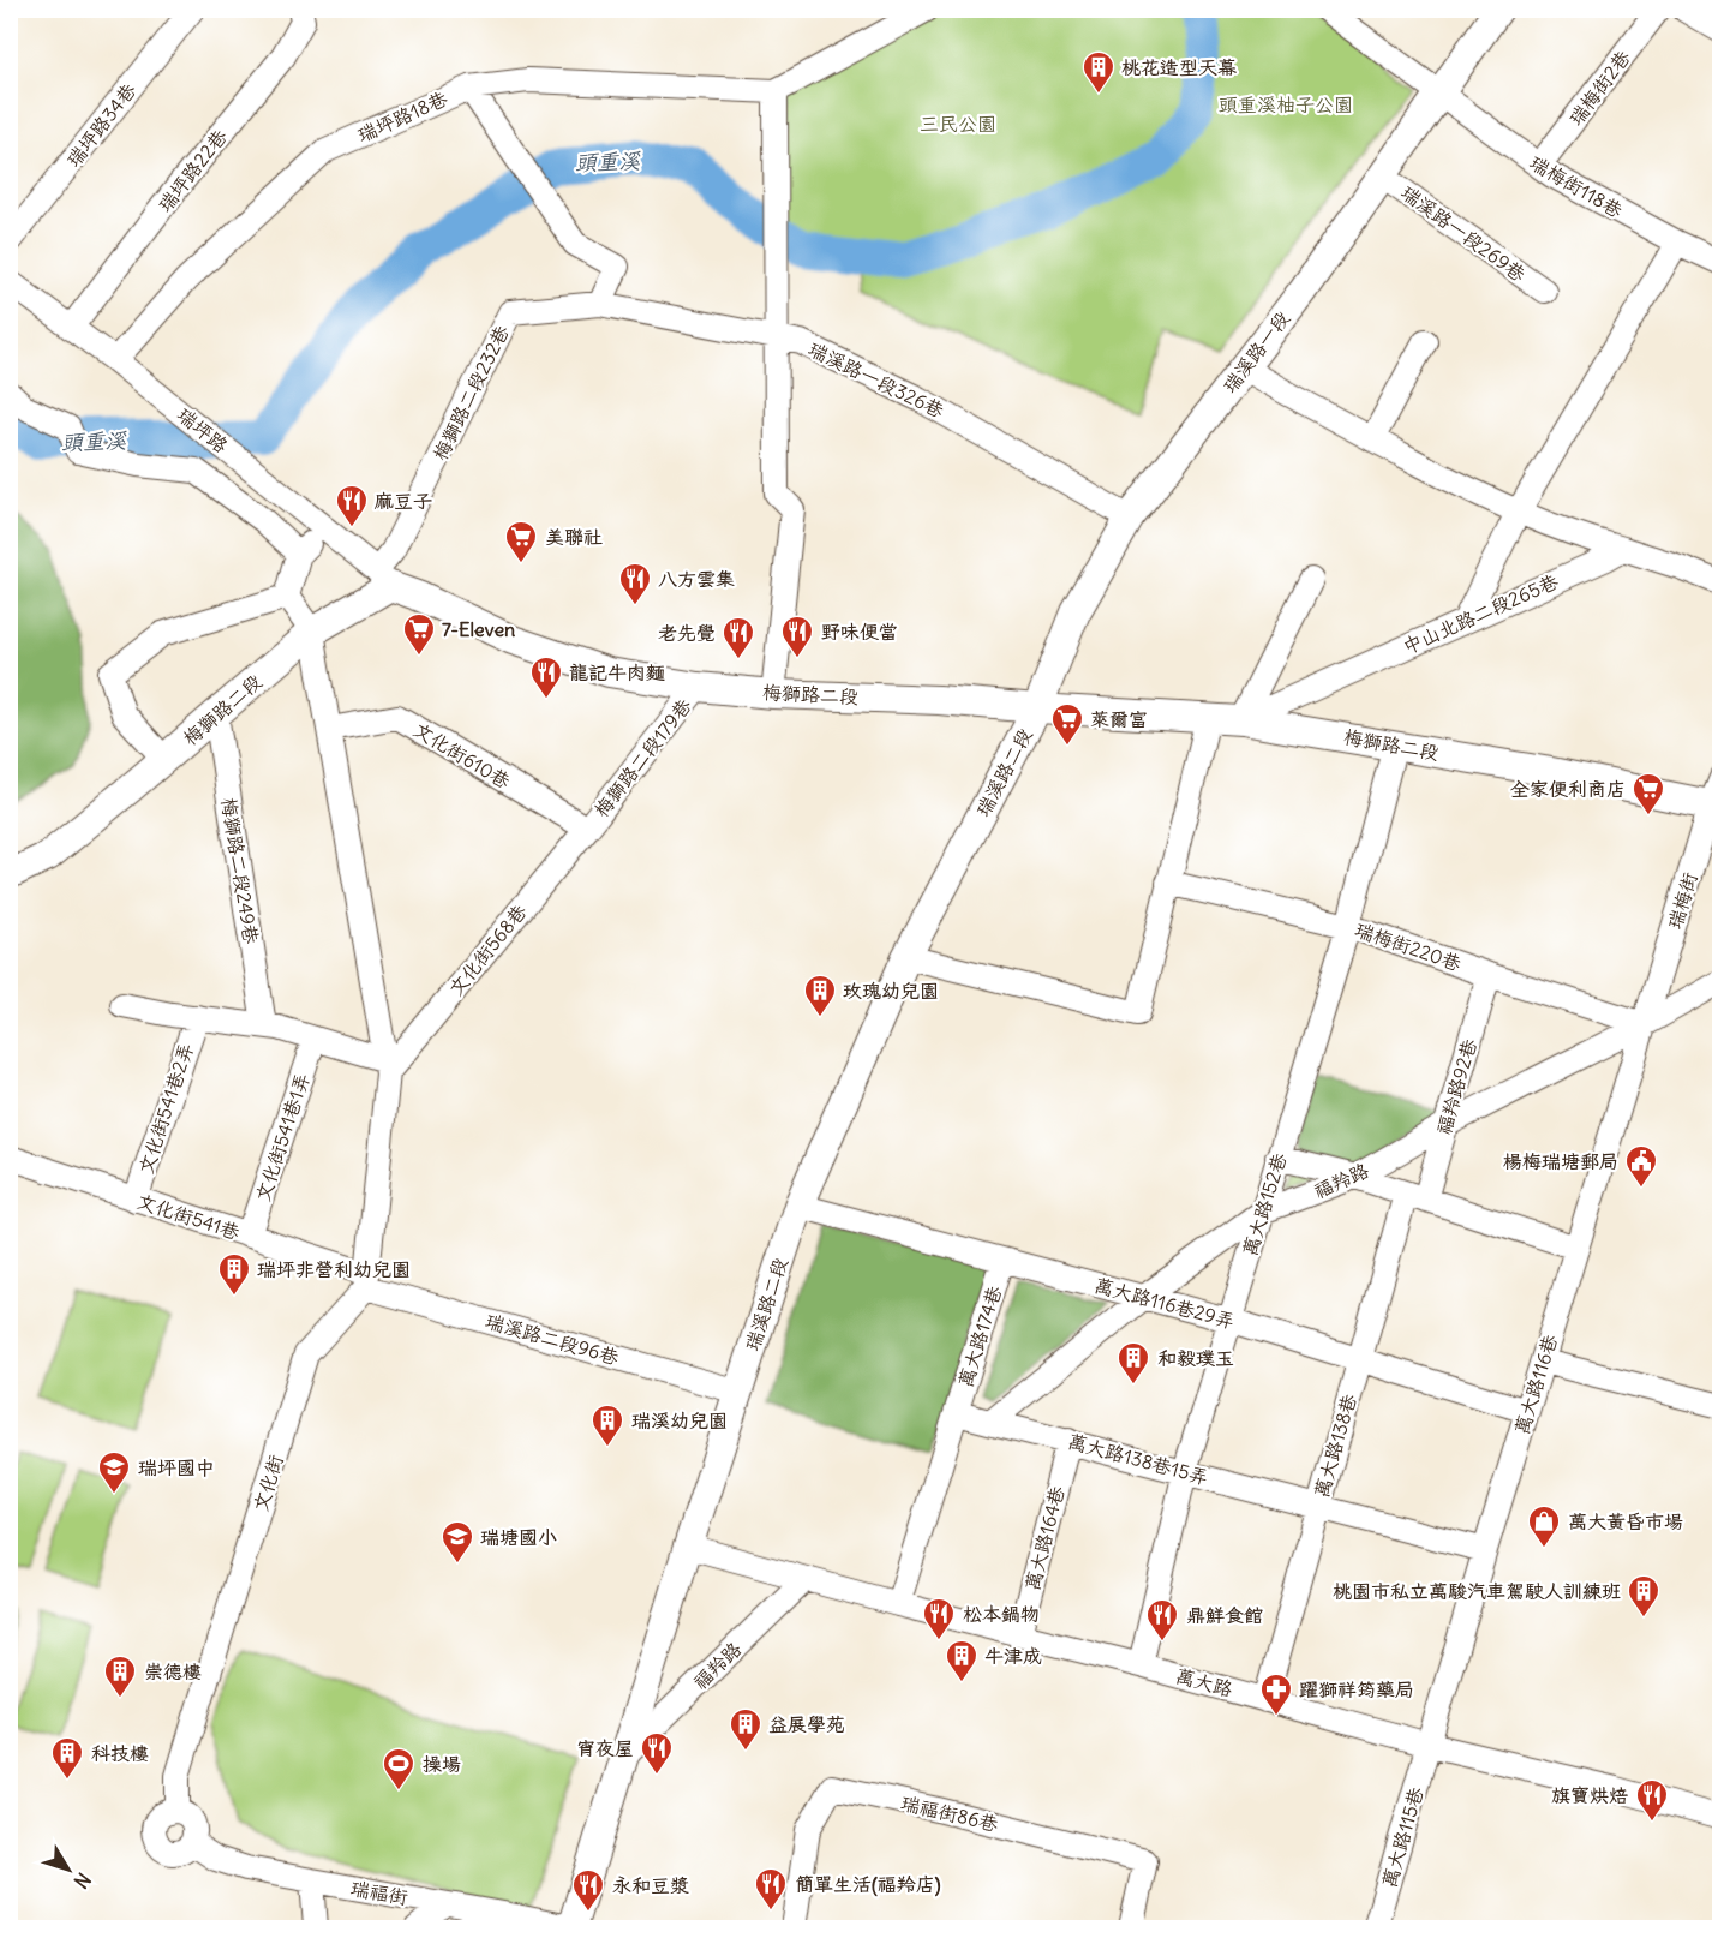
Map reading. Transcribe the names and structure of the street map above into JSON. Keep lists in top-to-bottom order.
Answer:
{
  "streets": {
    "street": [
      "瑞梅街2巷",
      "瑞坪路18巷",
      "瑞坪路34巷",
      "瑞坪路22巷",
      "瑞梅街118巷",
      "瑞溪路一段269巷",
      "瑞溪路一段",
      "瑞溪路一段326巷",
      "梅獅路二段232巷",
      "瑞坪路",
      "中山北路二段265巷",
      "梅獅路二段",
      "文化街610巷",
      "梅獅路二段179巷",
      "瑞溪路二段",
      "梅獅路二段249巷",
      "瑞梅街",
      "瑞梅街220巷",
      "文化街568巷",
      "福羚路92巷",
      "文化街541巷2弄",
      "文化街541巷1弄",
      "福羚路",
      "萬大路152巷",
      "文化街541巷",
      "萬大路116巷29弄",
      "萬大路174巷",
      "瑞溪路二段96巷",
      "萬大路116巷",
      "萬大路138巷",
      "萬大路138巷15弄",
      "文化街",
      "萬大路164巷",
      "萬大路",
      "瑞福街86巷",
      "萬大路115巷",
      "瑞福街"
    ]
  },
  "crossings": [
    ["瑞梅街2巷", "瑞梅街118巷"],
    ["瑞坪路18巷", "瑞坪路"],
    ["瑞坪路22巷", "瑞坪路"],
    ["瑞梅街118巷", "瑞溪路一段"],
    ["瑞溪路一段269巷", "瑞溪路一段"],
    ["瑞溪路一段", "瑞溪路一段326巷"],
    ["瑞溪路一段", "梅獅路二段"],
    ["瑞溪路一段", "瑞溪路二段"],
    ["瑞溪路一段326巷", "梅獅路二段232巷"],
    ["梅獅路二段232巷", "瑞坪路"],
    ["梅獅路二段232巷", "梅獅路二段"],
    ["瑞坪路", "梅獅路二段"],
    ["中山北路二段265巷", "梅獅路二段"],
    ["梅獅路二段", "梅獅路二段179巷"],
    ["梅獅路二段", "瑞溪路二段"],
    ["梅獅路二段", "梅獅路二段249巷"],
    ["梅獅路二段", "瑞梅街"],
    ["梅獅路二段", "萬大路152巷"],
    ["文化街610巷", "梅獅路二段179巷"],
    ["文化街610巷", "文化街568巷"],
    ["梅獅路二段179巷", "文化街568巷"],
    ["瑞溪路二段", "福羚路"],
    ["瑞溪路二段", "萬大路116巷29弄"],
    ["瑞溪路二段", "瑞溪路二段96巷"],
    ["瑞溪路二段", "萬大路"],
    ["瑞溪路二段", "瑞福街"],
    ["瑞梅街", "瑞梅街220巷"],
    ["瑞梅街", "福羚路"],
    ["瑞梅街", "萬大路116巷"],
    ["瑞梅街220巷", "福羚路92巷"],
    ["瑞梅街220巷", "福羚路"],
    ["瑞梅街220巷", "萬大路152巷"],
    ["瑞梅街220巷", "萬大路116巷"],
    ["福羚路92巷", "福羚路"],
    ["福羚路92巷", "萬大路138巷"],
    ["文化街541巷2弄", "文化街541巷"],
    ["文化街541巷1弄", "文化街541巷"],
    ["福羚路", "萬大路152巷"],
    ["福羚路", "萬大路116巷29弄"],
    ["福羚路", "萬大路116巷"],
    ["福羚路", "萬大路138巷15弄"],
    ["福羚路", "萬大路"],
    ["萬大路152巷", "萬大路116巷29弄"],
    ["萬大路152巷", "萬大路138巷15弄"],
    ["萬大路152巷", "萬大路"],
    ["文化街541巷", "瑞溪路二段96巷"],
    ["文化街541巷", "文化街"],
    ["萬大路116巷29弄", "萬大路174巷"],
    ["萬大路116巷29弄", "萬大路116巷"],
    ["萬大路116巷29弄", "萬大路138巷"],
    ["萬大路174巷", "萬大路138巷15弄"],
    ["瑞溪路二段96巷", "文化街"],
    ["萬大路116巷", "萬大路138巷15弄"],
    ["萬大路116巷", "萬大路"],
    ["萬大路116巷", "萬大路115巷"],
    ["萬大路138巷", "萬大路138巷15弄"],
    ["萬大路138巷", "萬大路"],
    ["萬大路138巷15弄", "萬大路164巷"],
    ["萬大路164巷", "萬大路"],
    ["萬大路", "萬大路115巷"]
  ],
  "water": ["頭重溪"],
  "parks": ["頭重溪柚子公園", "三民公園"],
  "places": {
    "building": [
      "桃花造型天幕",
      "玫瑰幼兒園",
      "瑞坪非營利幼兒園",
      "和毅璞玉",
      "瑞溪幼兒園",
      "桃園市私立萬駿汽車駕駛人訓練班",
      "牛津成",
      "崇德樓",
      "益展學苑",
      "科技樓"
    ],
    "restaurant": [
      "麻豆子",
      "八方雲集",
      "野味便當",
      "老先覺",
      "龍記牛肉麵",
      "松本鍋物",
      "鼎鮮食館",
      "宵夜屋",
      "旗寶烘焙",
      "簡單生活(福羚店)",
      "永和豆漿"
    ],
    "supermarket": [
      "美聯社",
      "7-Eleven",
      "萊爾富",
      "全家便利商店"
    ],
    "public building": ["楊梅瑞塘郵局"],
    "school or university": ["瑞坪國中", "瑞塘國小"],
    "shop": ["萬大黃昏市場"],
    "pharmacy": ["躍獅祥筠藥局"],
    "sports": ["操場"]
  },
  "north": "bottom right"
}
